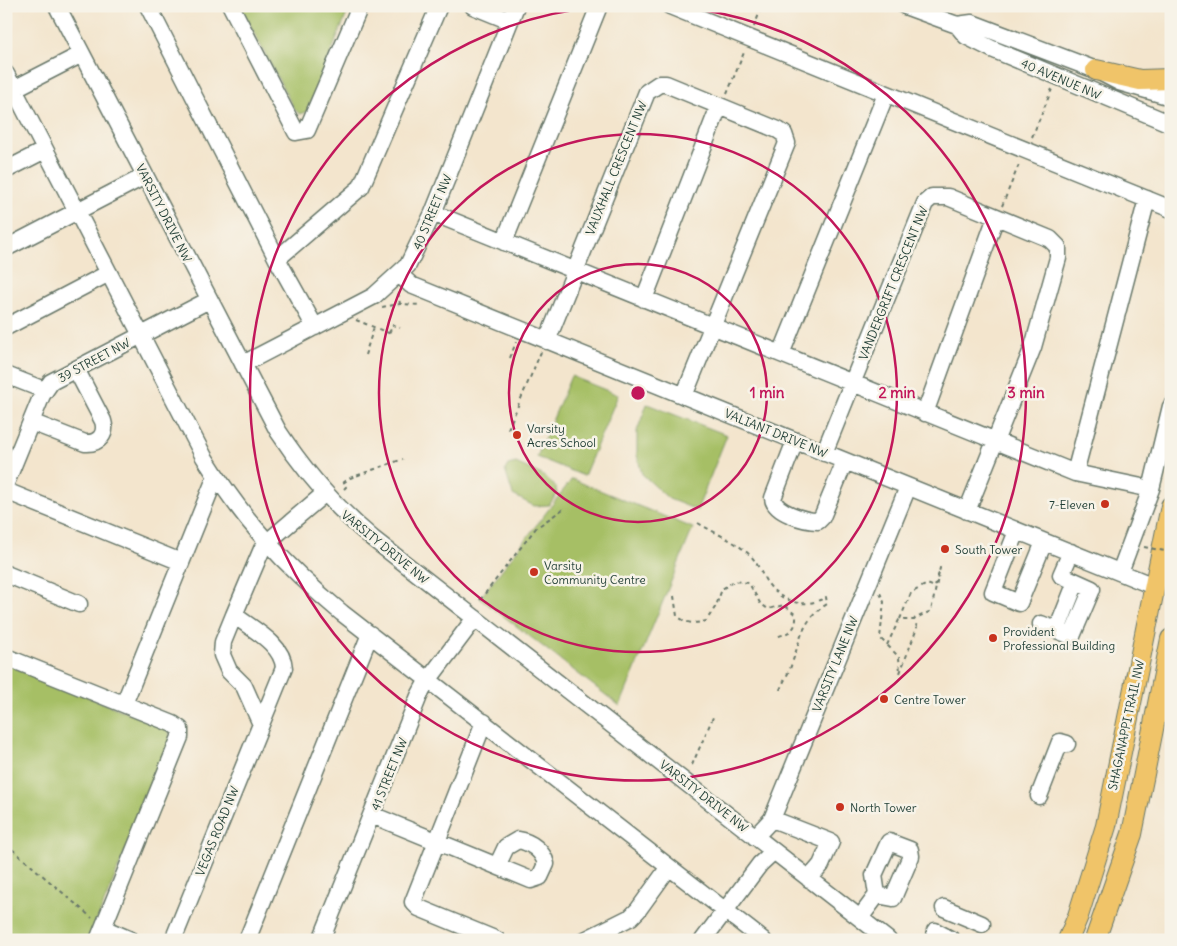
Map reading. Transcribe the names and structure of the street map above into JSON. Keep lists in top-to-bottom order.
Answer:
{
  "streets": {
    "main road": ["SHAGANAPPI TRAIL NW"],
    "street": [
      "40 AVENUE NW",
      "VAUXHALL CRESCENT NW",
      "40 STREET NW",
      "VARSITY DRIVE NW",
      "VANDERGRIFT CRESCENT NW",
      "39 STREET NW",
      "VALIANT DRIVE NW",
      "VARSITY LANE NW",
      "41 STREET NW",
      "VEGAS ROAD NW"
    ]
  },
  "crossings": [
    ["VAUXHALL CRESCENT NW", "VALIANT DRIVE NW"],
    ["40 STREET NW", "VARSITY DRIVE NW"],
    ["40 STREET NW", "VALIANT DRIVE NW"],
    ["VARSITY DRIVE NW", "39 STREET NW"],
    ["VARSITY DRIVE NW", "VARSITY LANE NW"],
    ["VARSITY DRIVE NW", "41 STREET NW"],
    ["VANDERGRIFT CRESCENT NW", "VALIANT DRIVE NW"],
    ["VALIANT DRIVE NW", "VARSITY LANE NW"],
    ["VALIANT DRIVE NW", "SHAGANAPPI TRAIL NW"]
  ],
  "places": [
    "Varsity Acres School",
    "7-Eleven",
    "South Tower",
    "Varsity Community Centre",
    "Provident Professional Building",
    "Centre Tower",
    "North Tower"
  ],
  "rings": ["1 min", "2 min", "3 min"]
}
